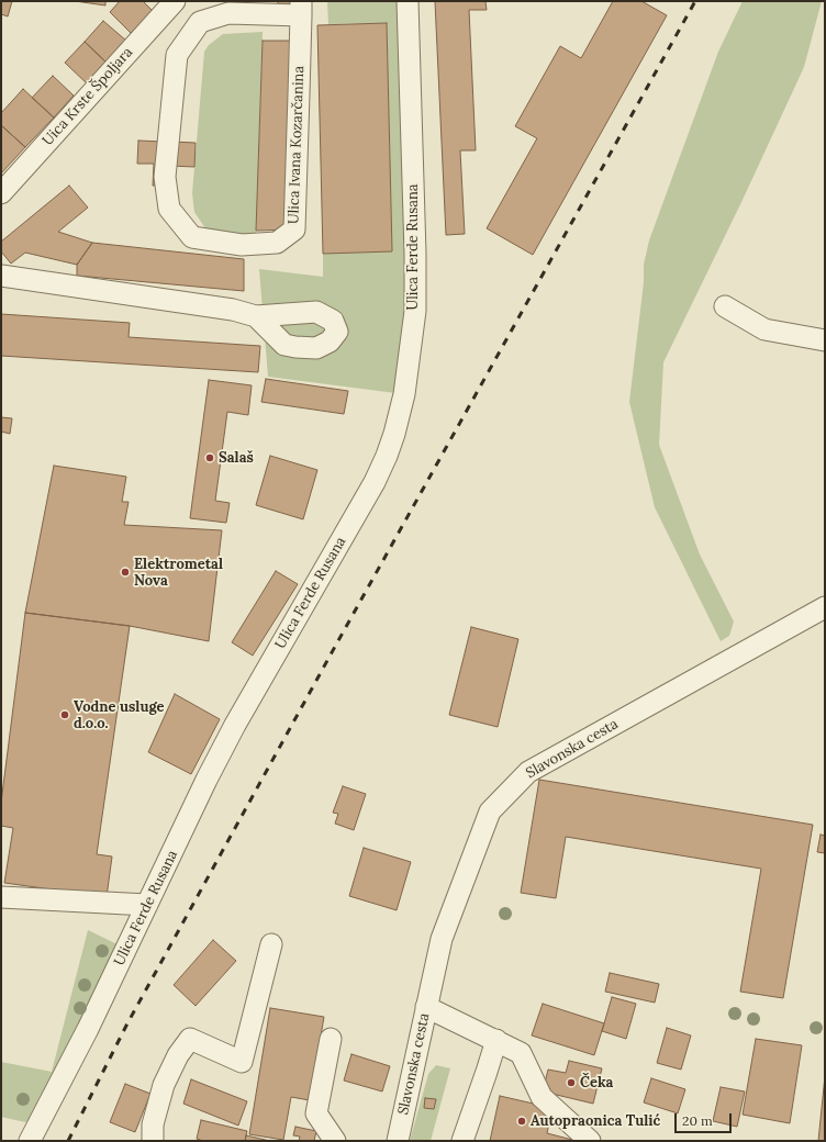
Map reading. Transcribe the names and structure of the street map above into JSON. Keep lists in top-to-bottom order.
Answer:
{
  "streets": {
    "street": [
      "Uica Krste Špoljara",
      "Ulica Ivana Kozarčanina",
      "Ulica Ferde Rusana",
      "Slavonska cesta"
    ]
  },
  "places": [
    "Salaš",
    "Elektrometal Nova",
    "Vodne usluge d.o.o.",
    "Čeka",
    "Autopraonica Tulić"
  ],
  "scale_bar": "20 m"
}
